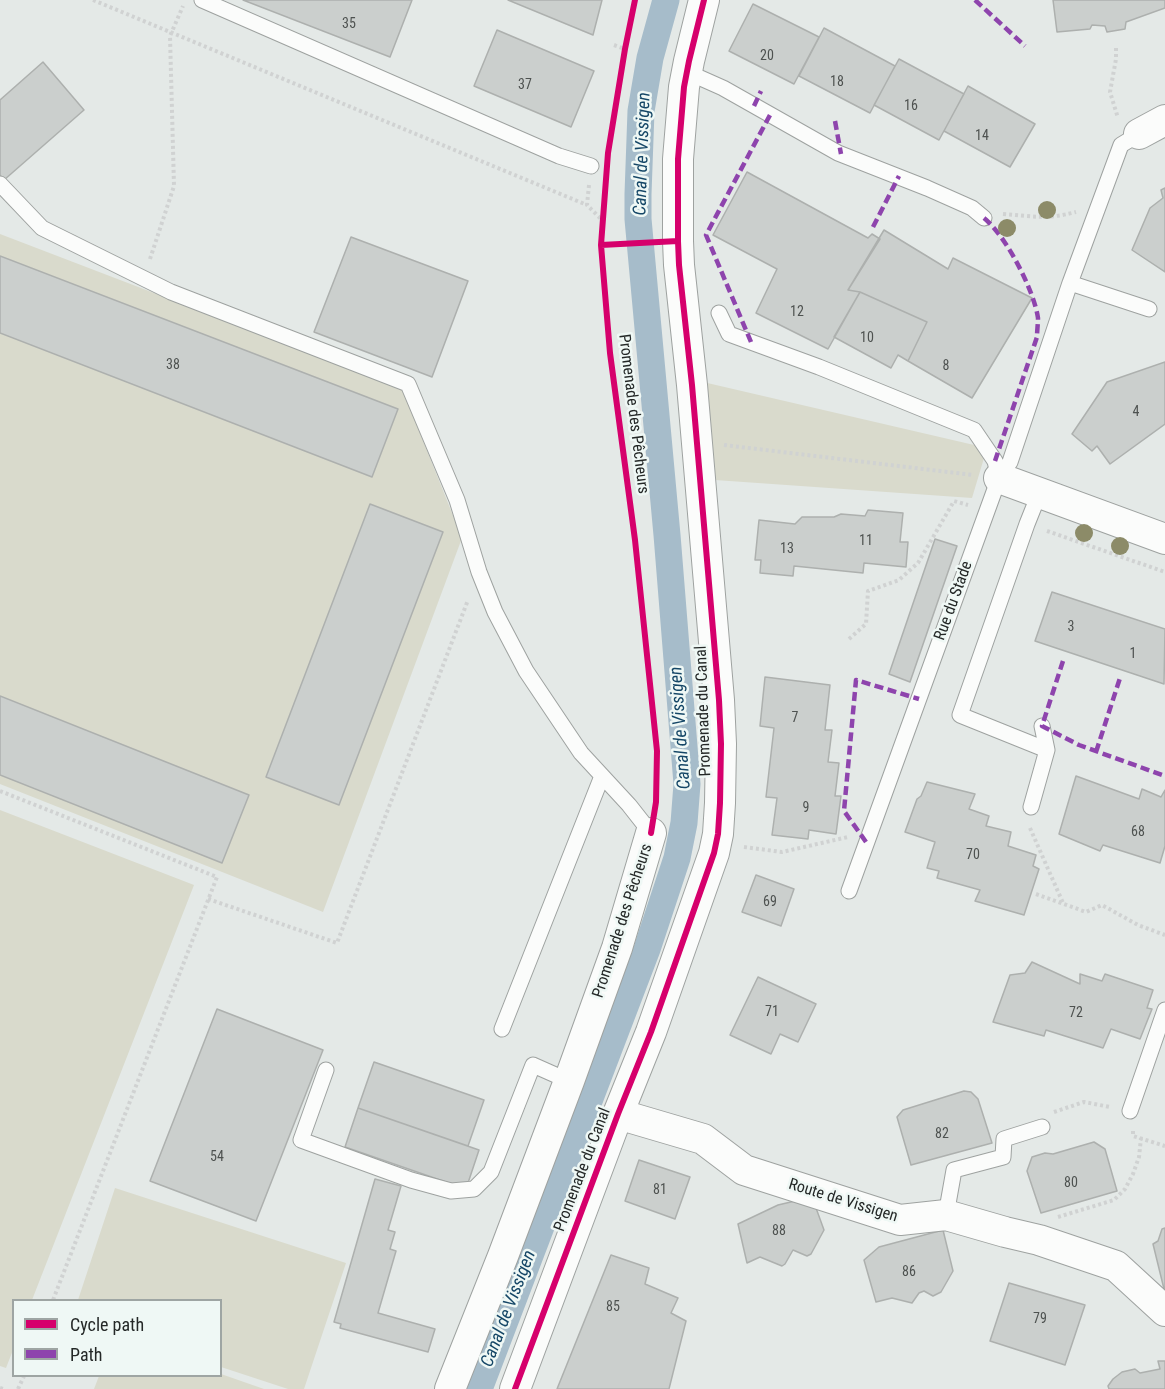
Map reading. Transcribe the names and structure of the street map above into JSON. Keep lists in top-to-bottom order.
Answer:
{
  "streets": {
    "street": ["Promenade des Pêcheurs", "Promenade du Canal", "Route de Vissigen"],
    "lane": ["Rue du Stade"]
  },
  "crossings": [
    ["Promenade du Canal", "Route de Vissigen"]
  ],
  "water": ["Canal de Vissigen"],
  "house_numbers": [
    "35",
    "20",
    "18",
    "37",
    "16",
    "14",
    "12",
    "10",
    "38",
    "8",
    "4",
    "11",
    "13",
    "3",
    "1",
    "7",
    "9",
    "68",
    "70",
    "69",
    "71",
    "72",
    "82",
    "54",
    "80",
    "81",
    "88",
    "86",
    "85",
    "79"
  ],
  "legend": ["Cycle path", "Path"]
}
